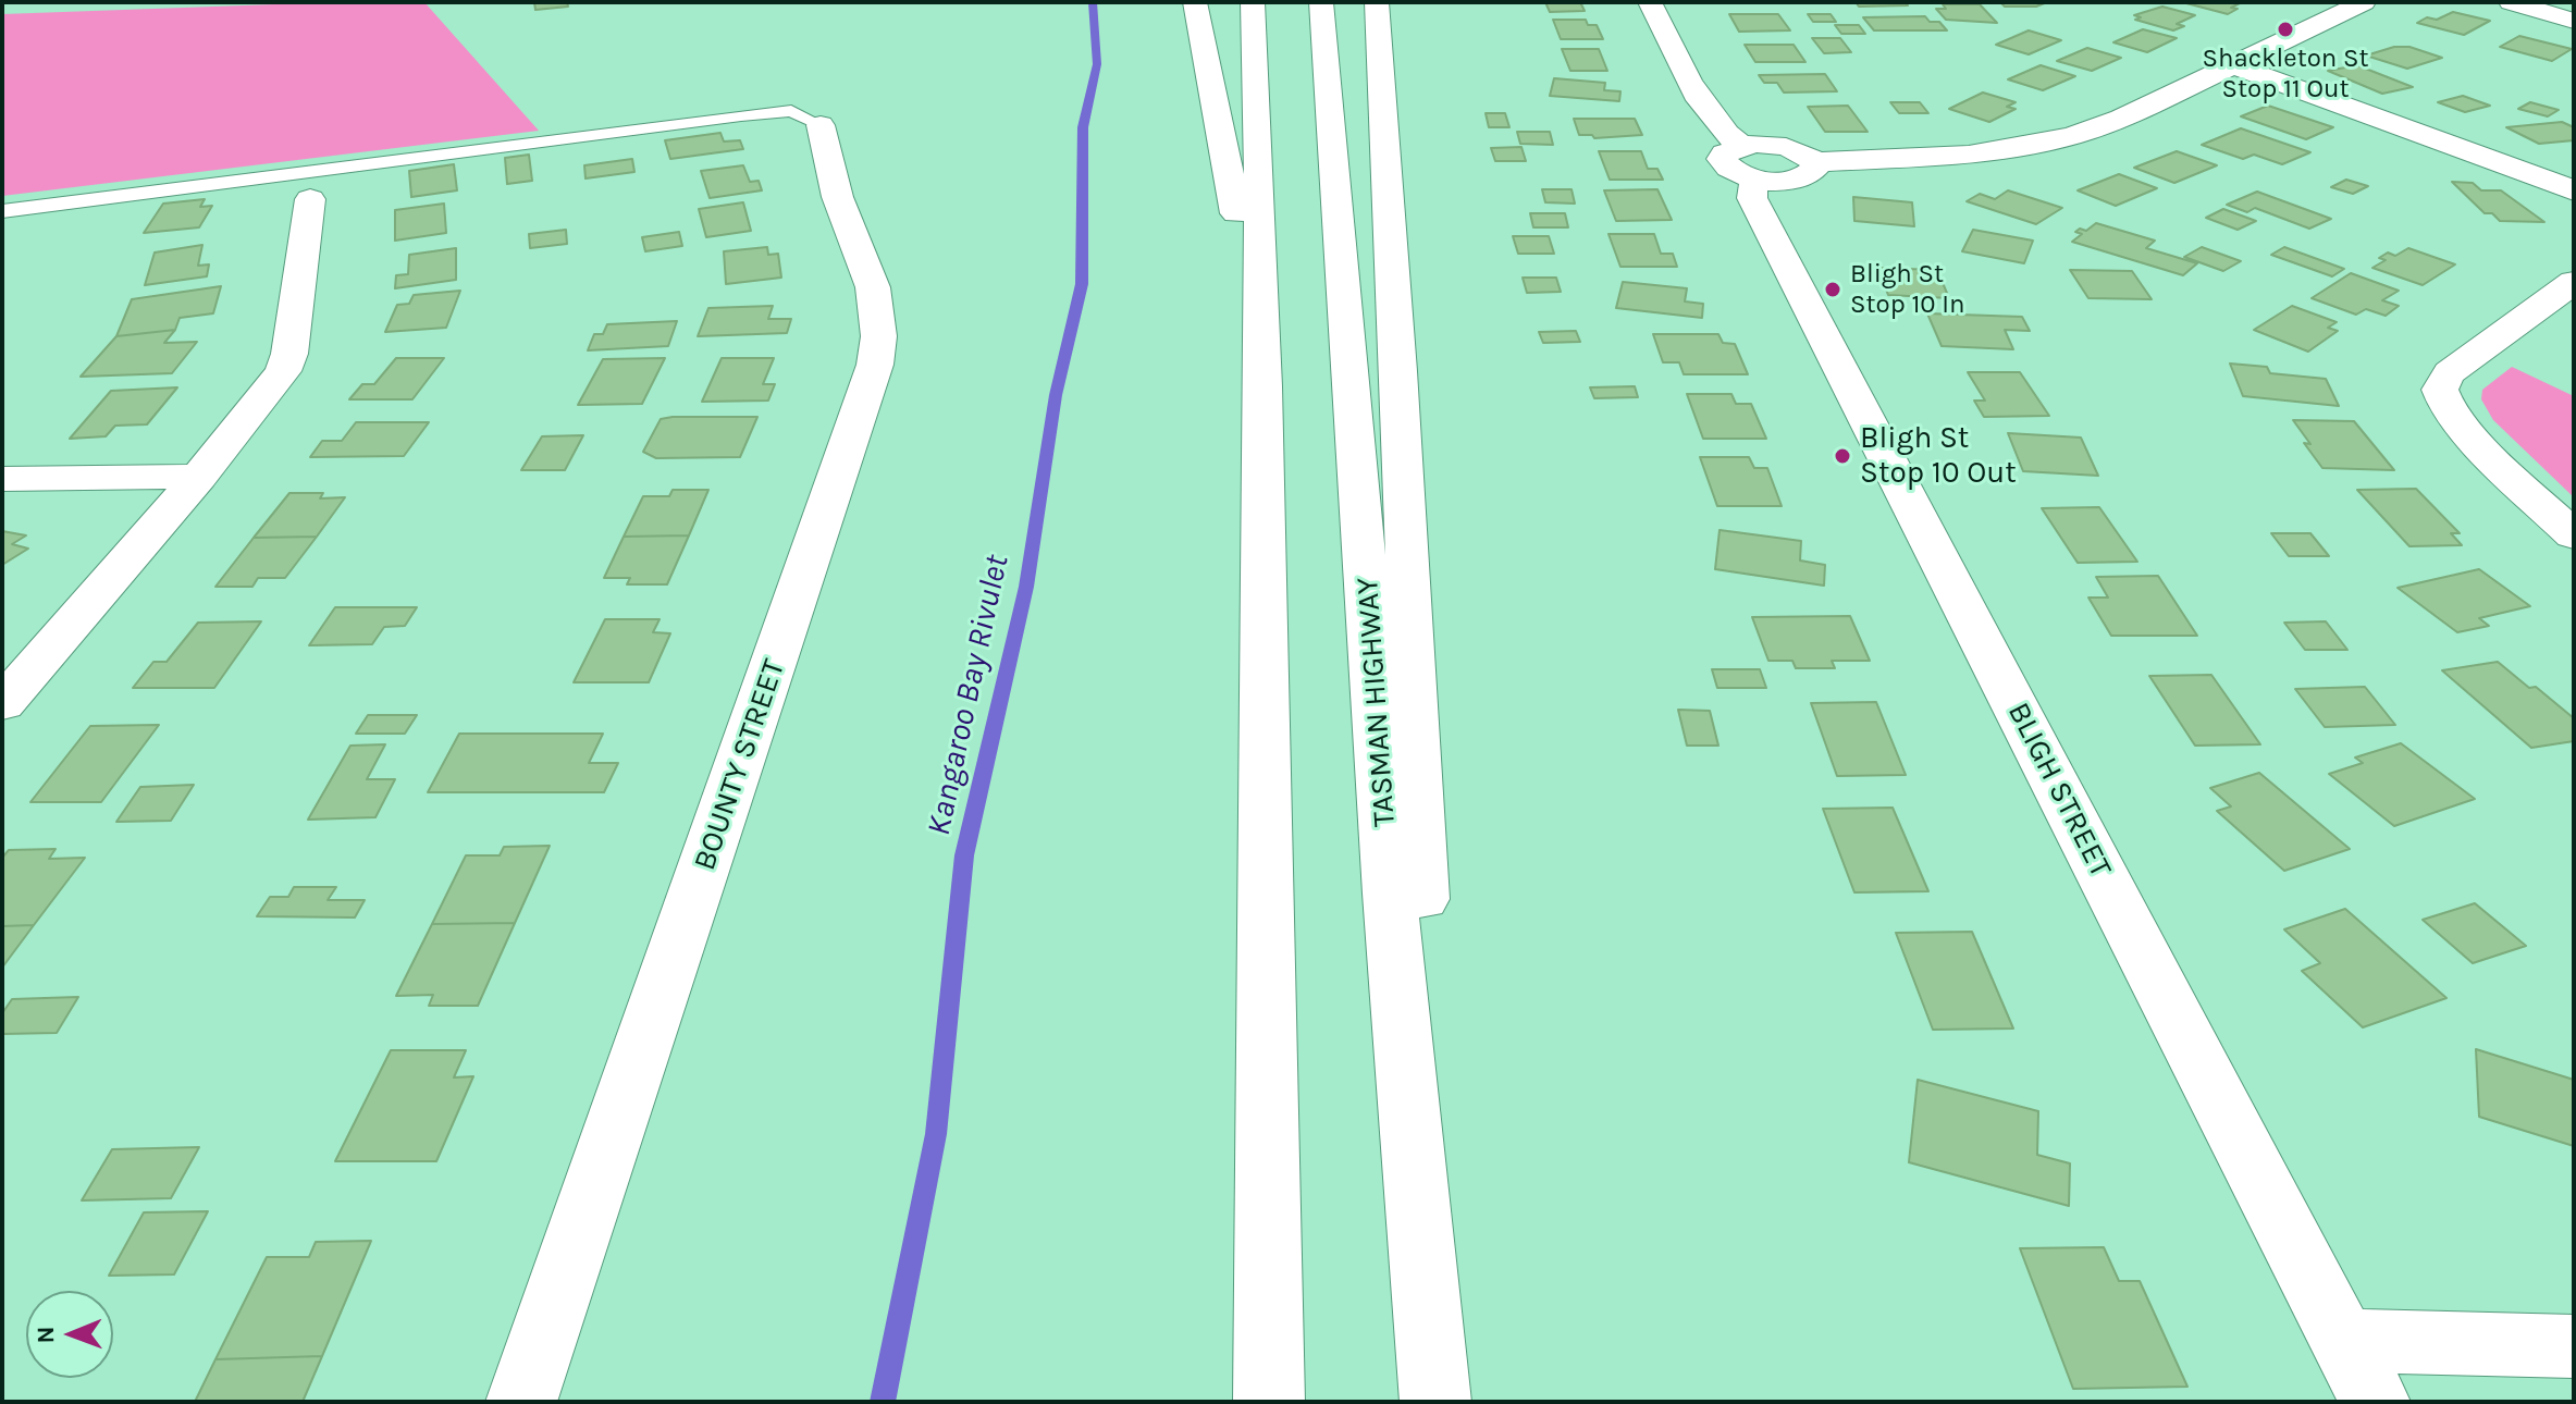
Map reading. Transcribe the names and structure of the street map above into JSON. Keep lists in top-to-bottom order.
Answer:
{
  "streets": {
    "main road": ["TASMAN HIGHWAY", "BOUNTY STREET", "BLIGH STREET"]
  },
  "water": ["Kangaroo Bay Rivulet"],
  "places": ["Shackleton St Stop 11 Out", "Bligh St Stop 10 In", "Bligh St Stop 10 Out"],
  "north": "left"
}
